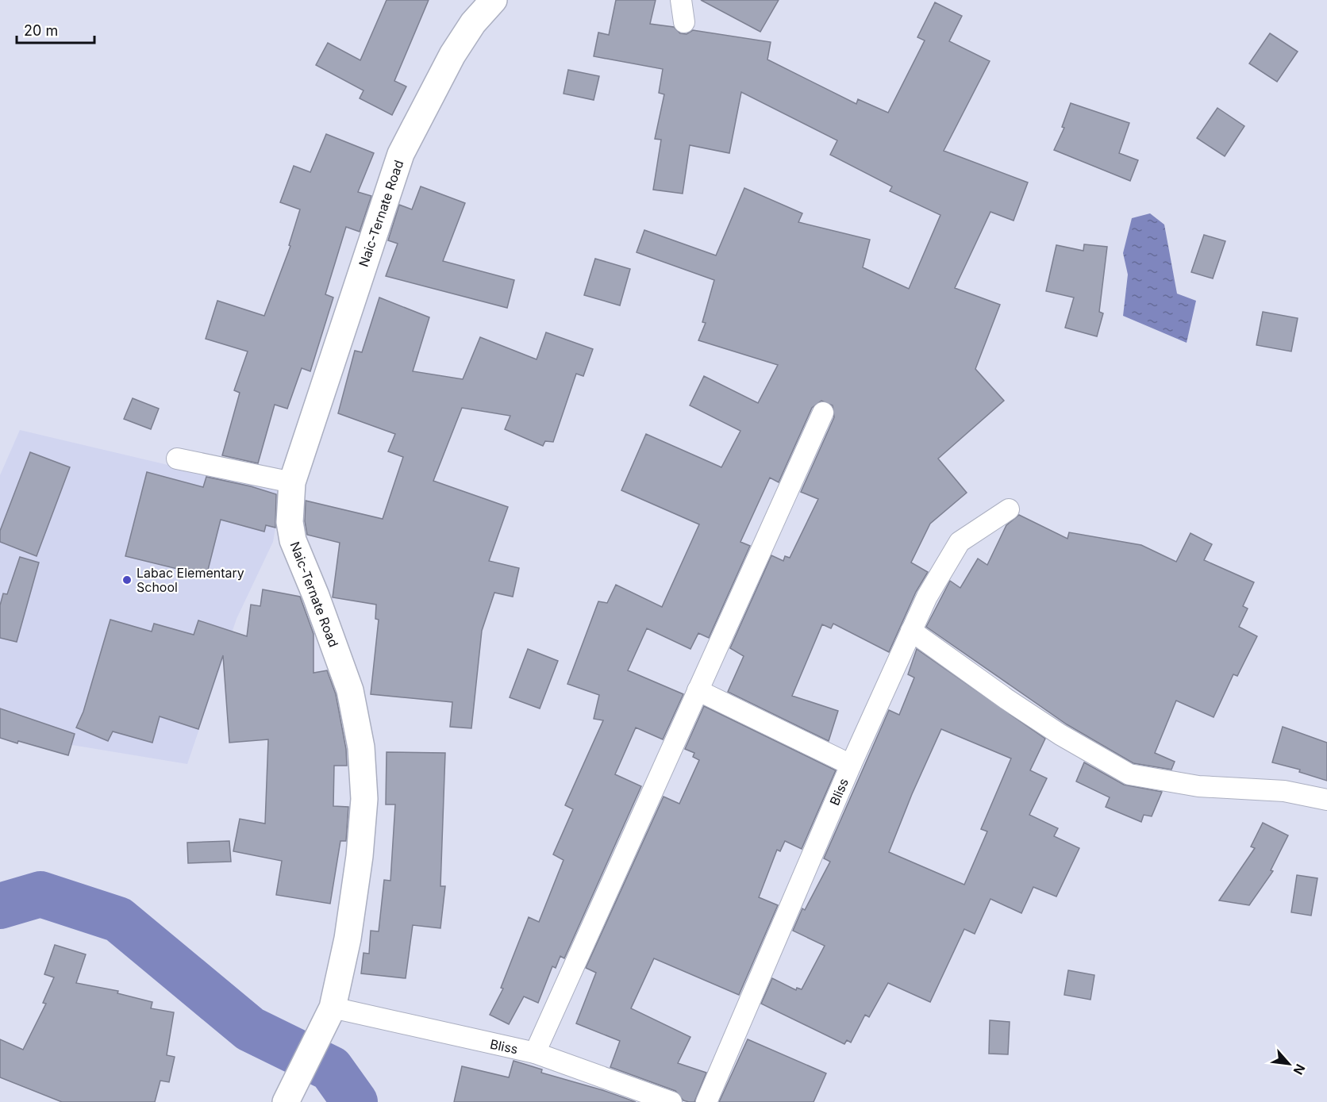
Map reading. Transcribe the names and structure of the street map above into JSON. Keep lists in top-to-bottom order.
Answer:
{
  "streets": {
    "main road": ["Naic-Ternate Road"],
    "street": ["Bliss"]
  },
  "crossings": [
    ["Naic-Ternate Road", "Bliss"]
  ],
  "places": ["Labac Elementary School"],
  "scale_bar": "20 m",
  "north": "bottom right"
}
